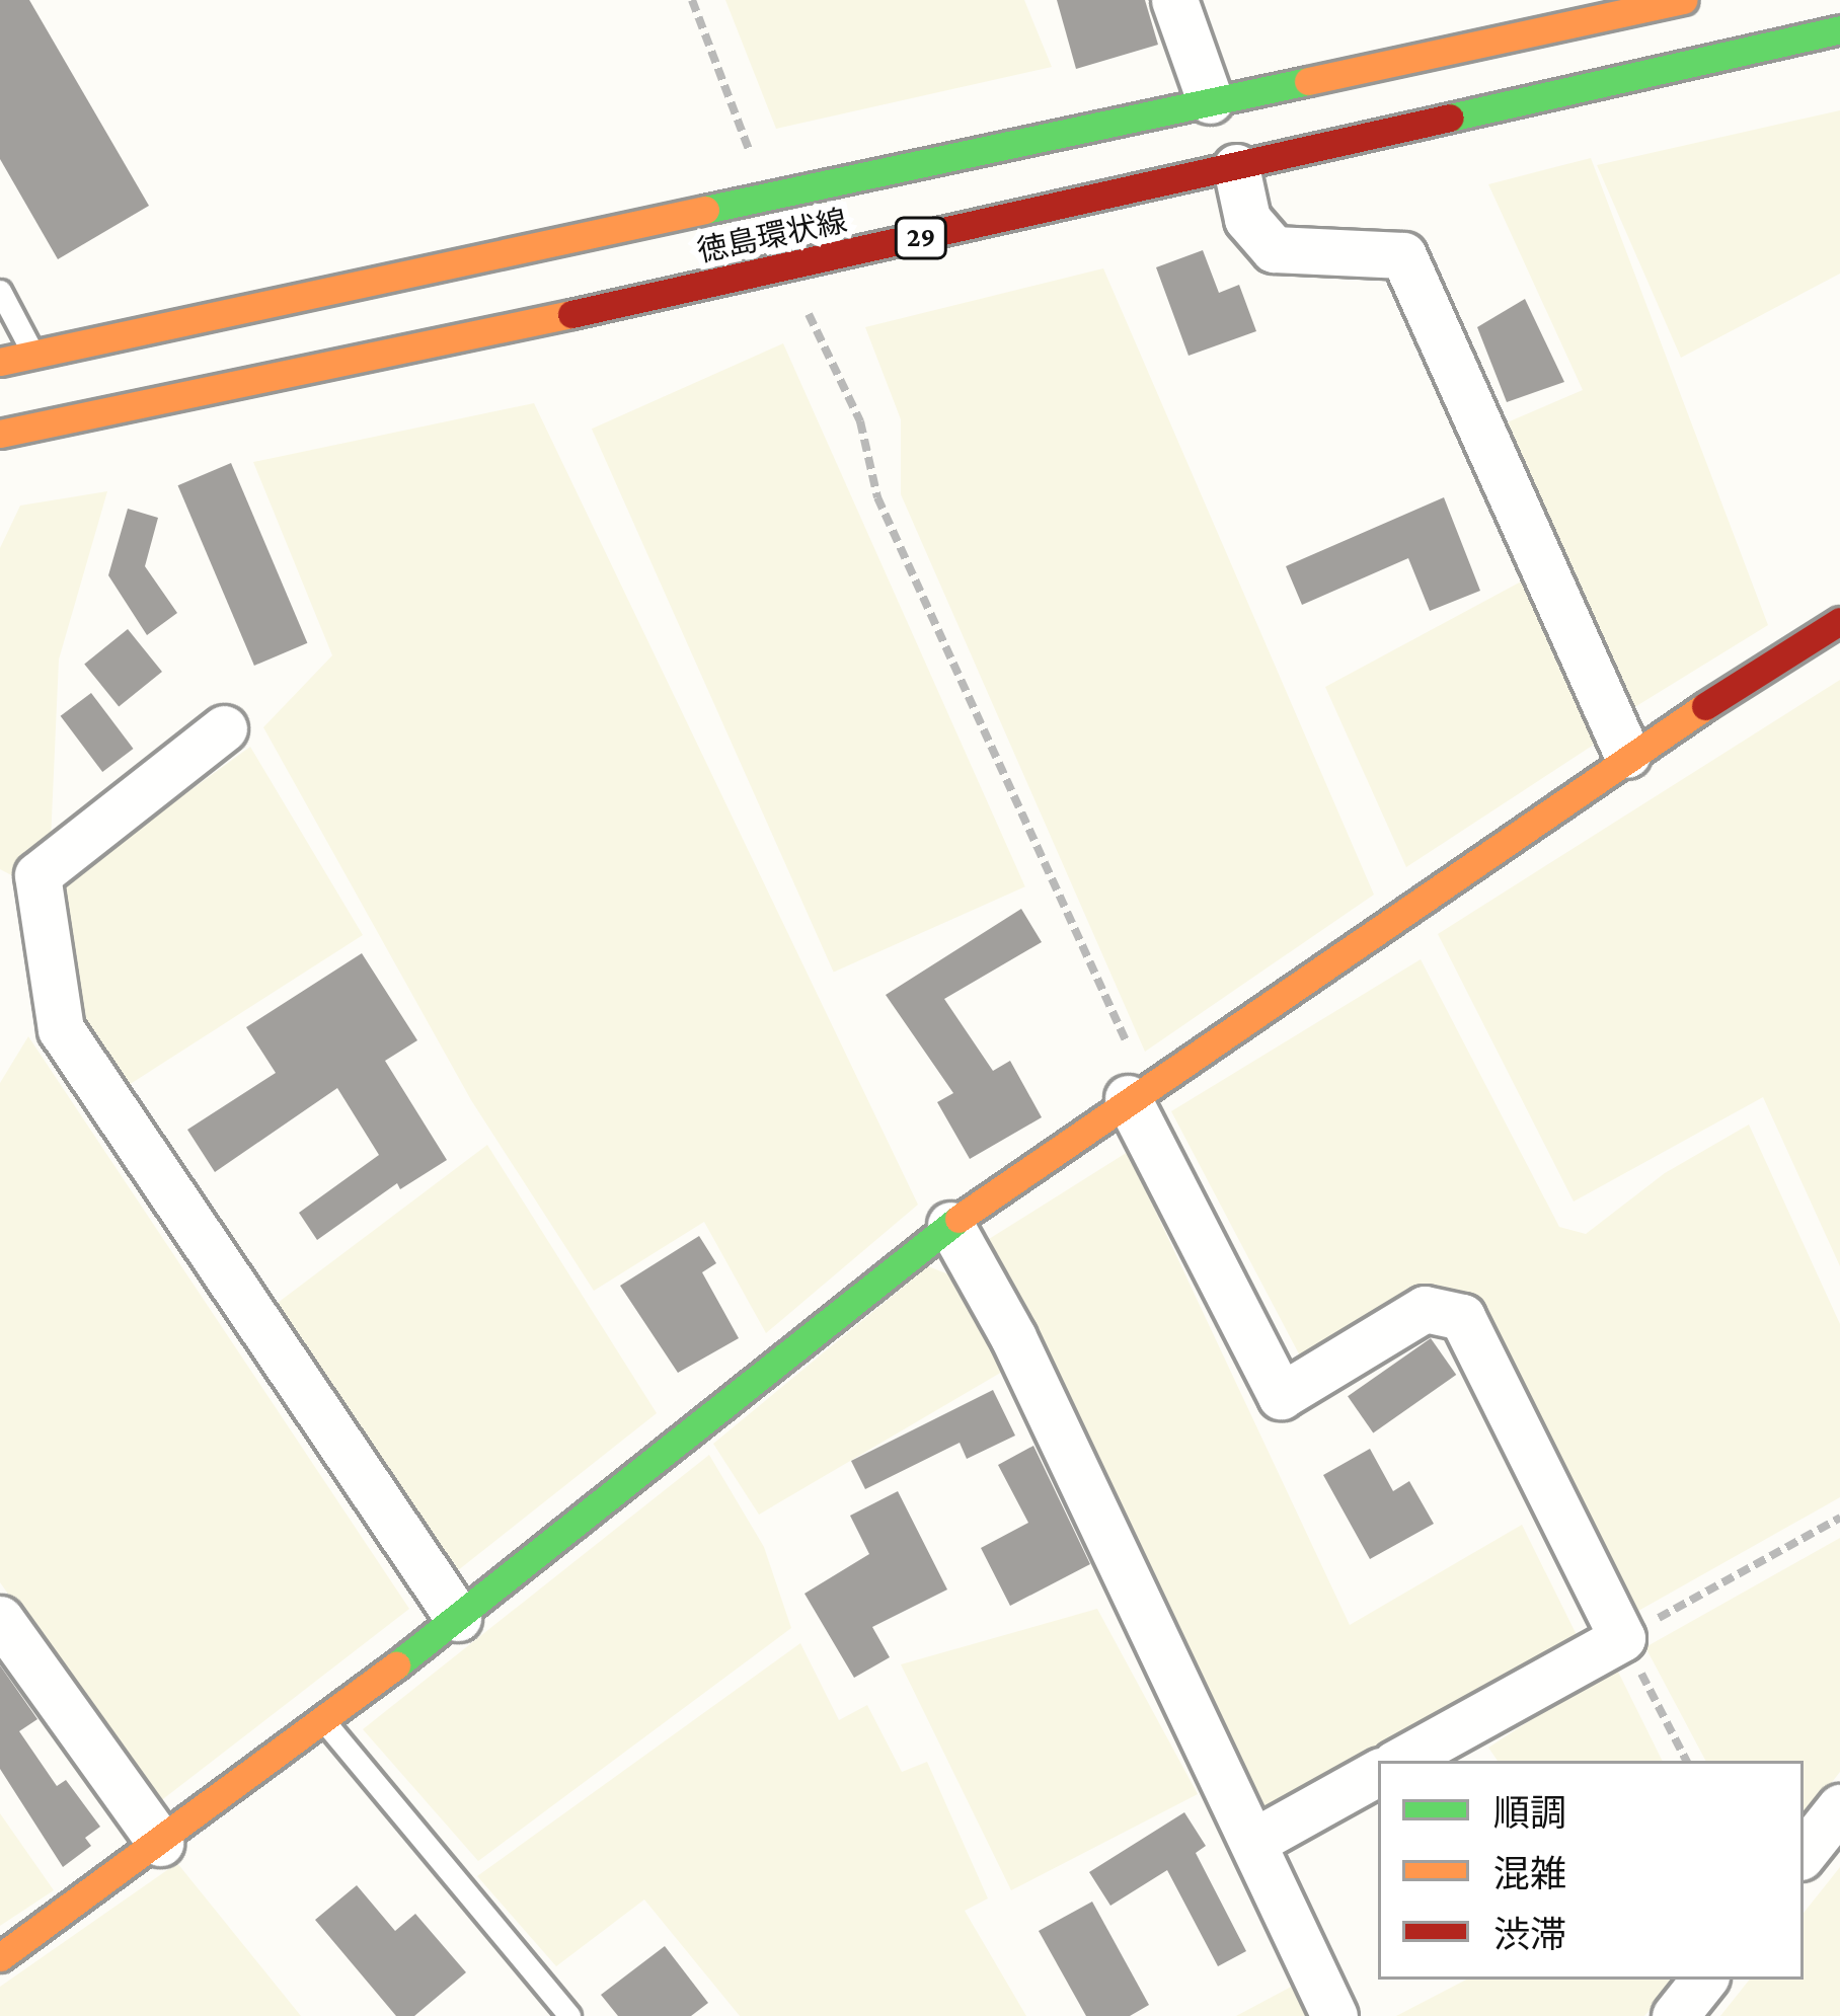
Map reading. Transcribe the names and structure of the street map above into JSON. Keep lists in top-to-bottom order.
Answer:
{
  "streets": {
    "main road": ["徳島環状線", "29"]
  },
  "legend": ["順調", "混雑", "渋滞"]
}
